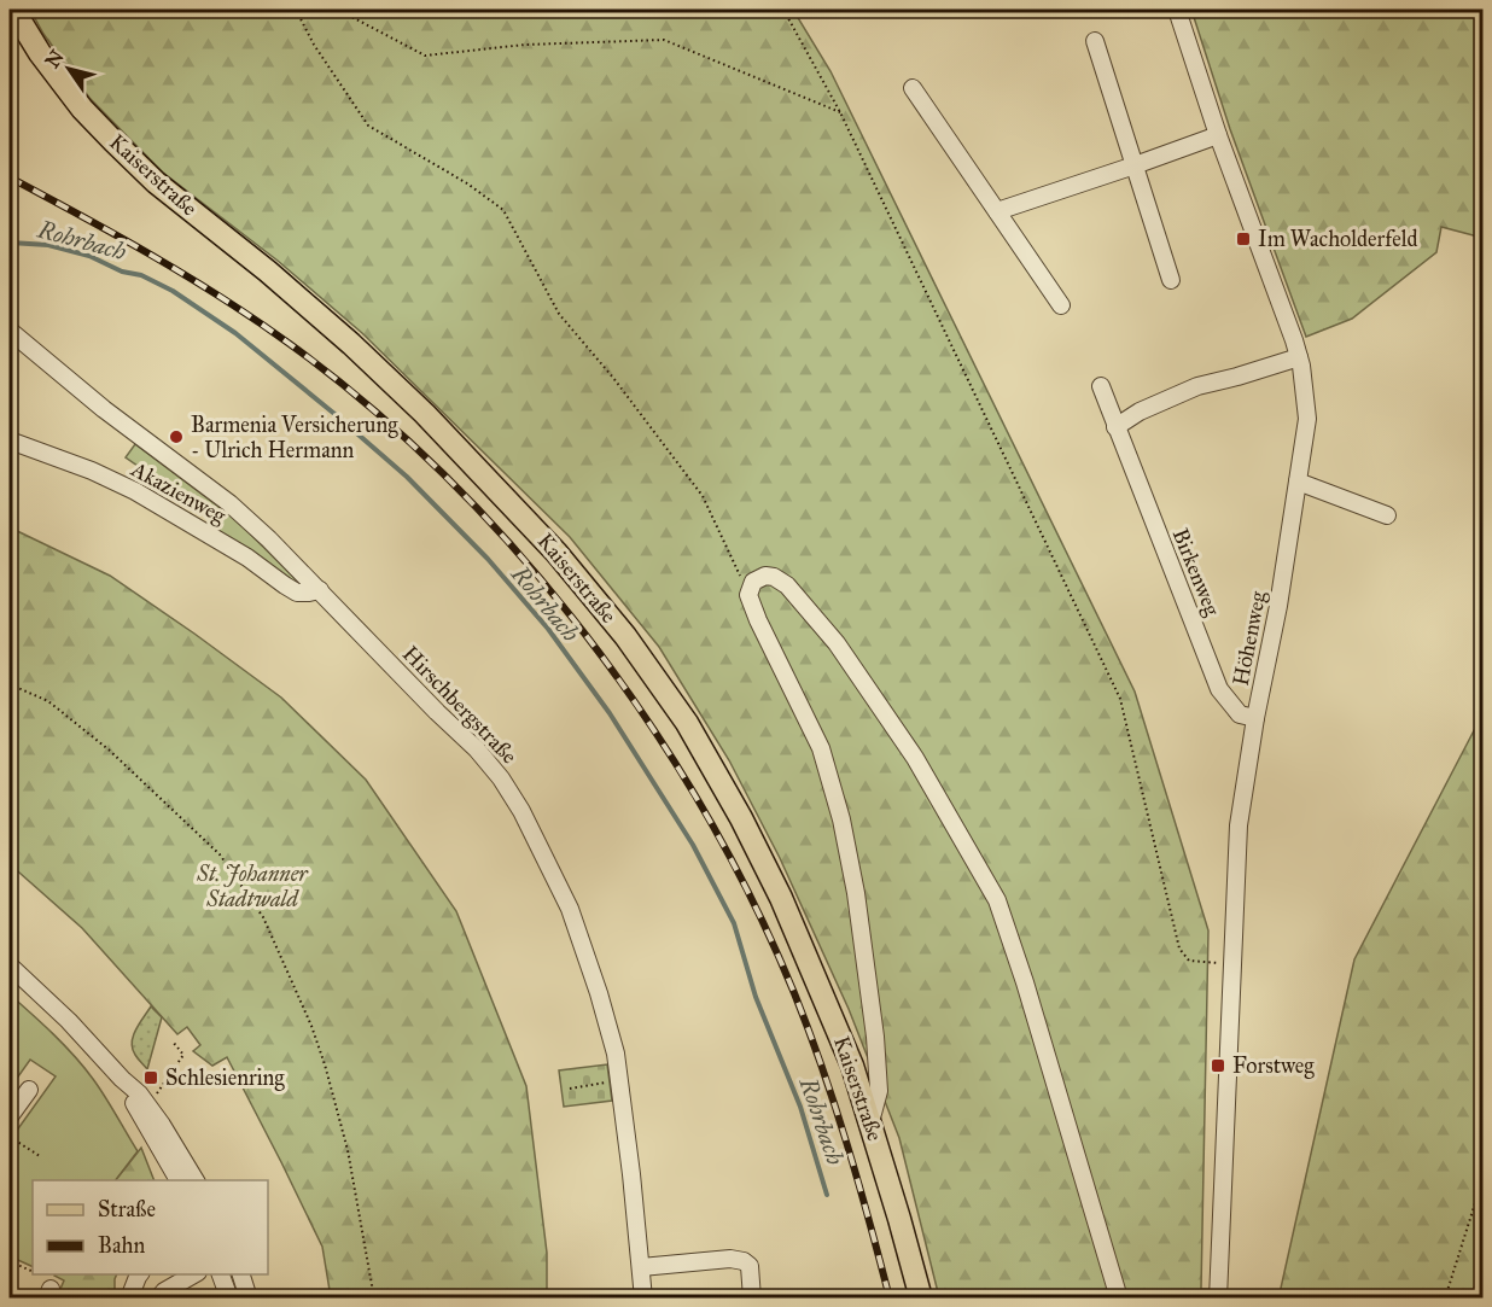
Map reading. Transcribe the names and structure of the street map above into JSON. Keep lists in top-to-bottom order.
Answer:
{
  "streets": {
    "main road": ["Kaiserstraße"],
    "street": [
      "Akazienweg",
      "Birkenweg",
      "Höhenweg",
      "Hirschbergstraße"
    ]
  },
  "crossings": [
    ["Akazienweg", "Hirschbergstraße"],
    ["Birkenweg", "Höhenweg"]
  ],
  "water": ["Rohrbach"],
  "parks": ["St. Johanner Stadtwald"],
  "places": {
    "transit": ["Im Wacholderfeld", "Forstweg", "Schlesienring"],
    "other": ["Barmenia Versicherung - Ulrich Hermann"]
  },
  "legend": ["Straße", "Bahn"],
  "north": "top left"
}
